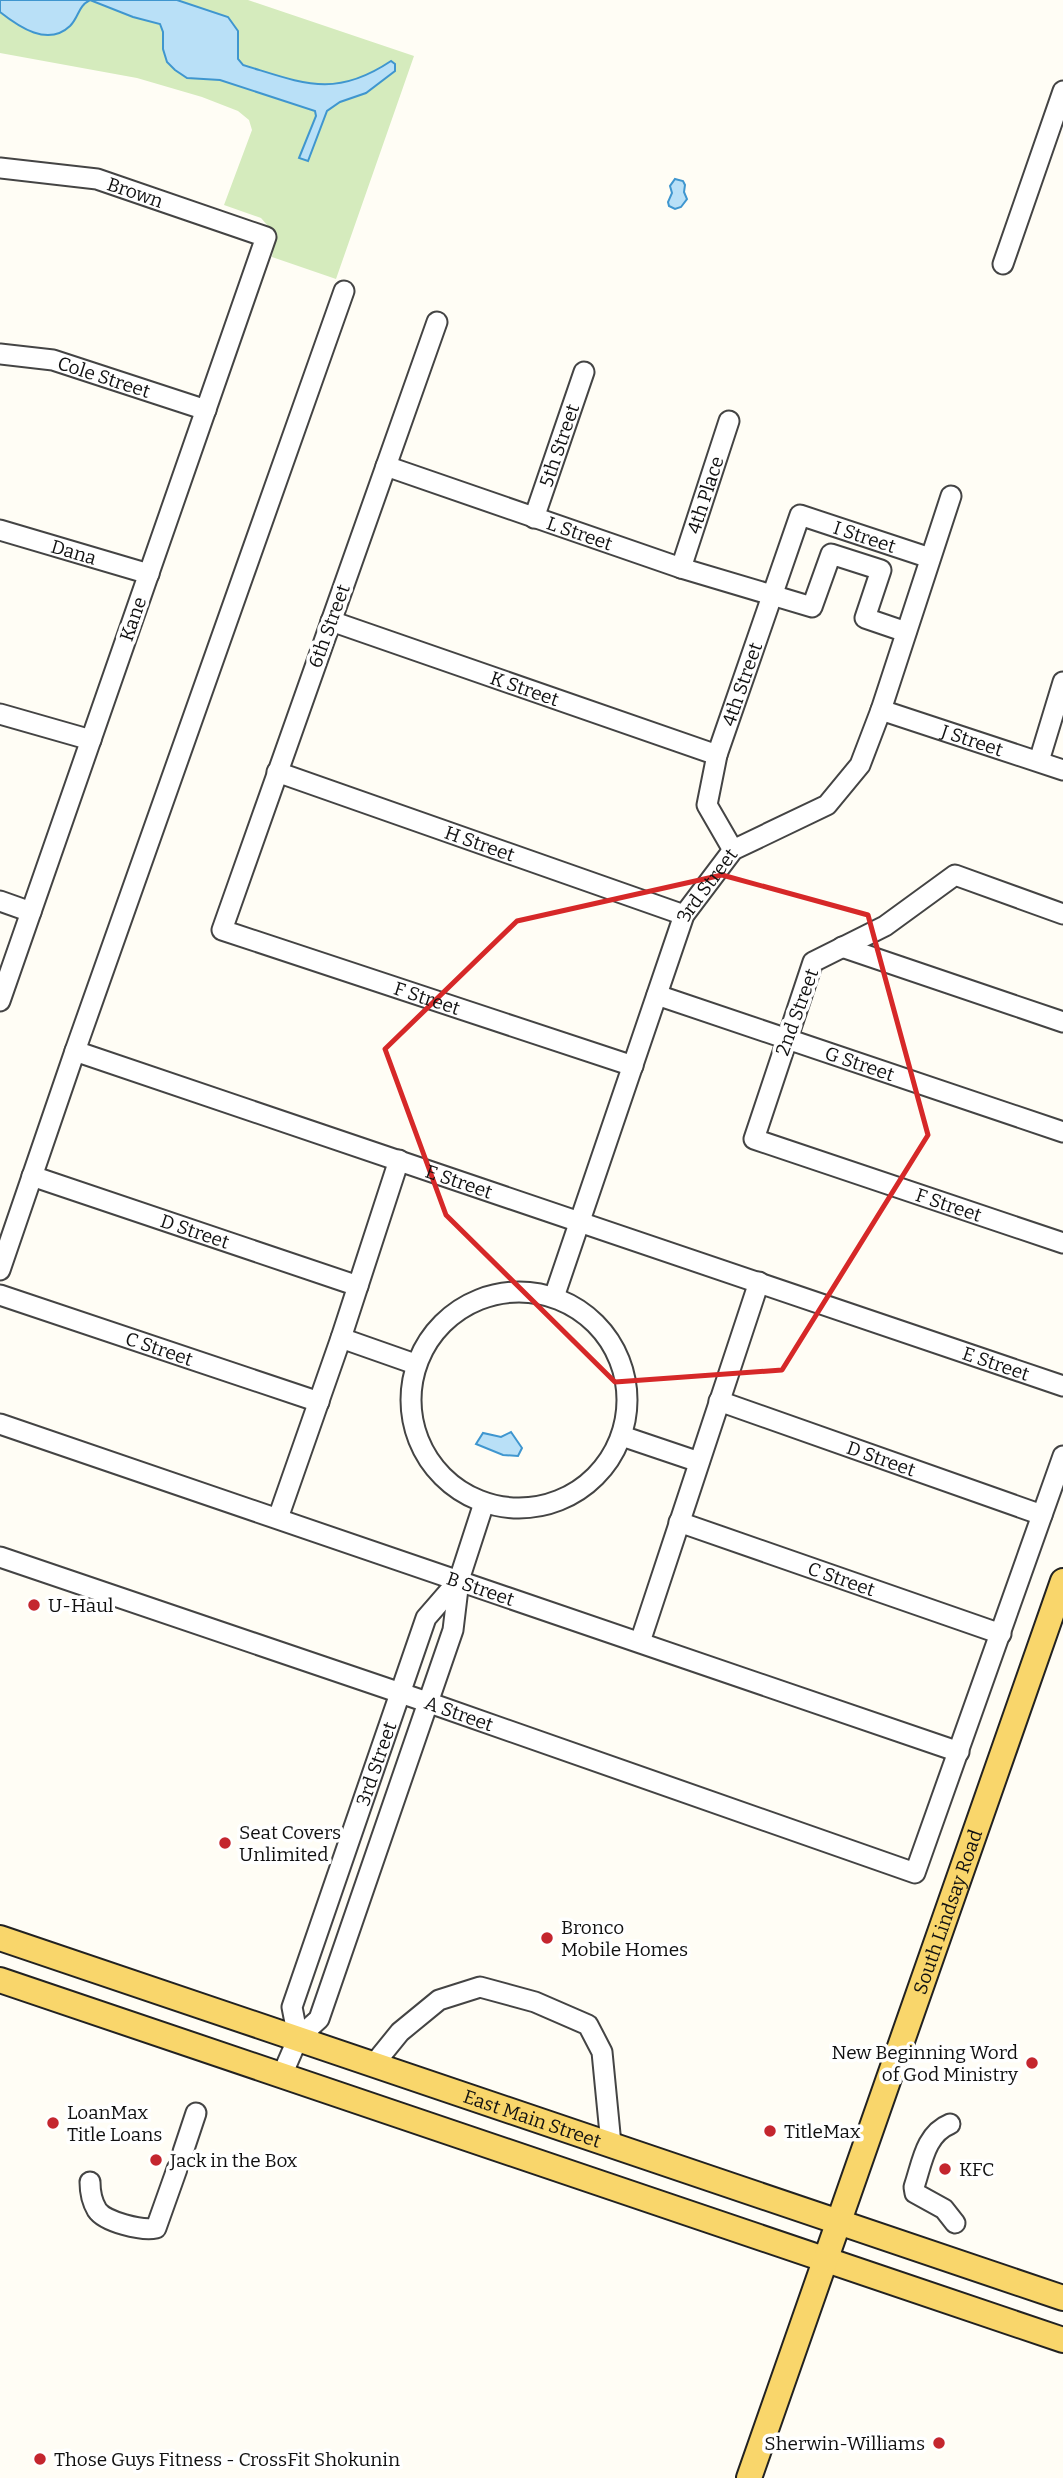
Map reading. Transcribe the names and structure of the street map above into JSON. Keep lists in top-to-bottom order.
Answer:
{
  "streets": {
    "main road": ["South Lindsay Road", "East Main Street"],
    "lane": [
      "Brown",
      "Cole Street",
      "5th Street",
      "4th Place",
      "L Street",
      "I Street",
      "Dana",
      "Kane",
      "6th Street",
      "4th Street",
      "K Street",
      "J Street",
      "H Street",
      "3rd Street",
      "F Street",
      "2nd Street",
      "G Street",
      "E Street",
      "D Street",
      "C Street",
      "B Street",
      "A Street"
    ]
  },
  "crossings": [
    ["Brown", "Kane"],
    ["Cole Street", "Kane"],
    ["5th Street", "L Street"],
    ["4th Place", "L Street"],
    ["L Street", "6th Street"],
    ["L Street", "4th Street"],
    ["L Street", "3rd Street"],
    ["I Street", "4th Street"],
    ["I Street", "3rd Street"],
    ["Dana", "Kane"],
    ["6th Street", "K Street"],
    ["6th Street", "H Street"],
    ["6th Street", "F Street"],
    ["4th Street", "K Street"],
    ["4th Street", "3rd Street"],
    ["J Street", "3rd Street"],
    ["H Street", "3rd Street"],
    ["3rd Street", "F Street"],
    ["3rd Street", "G Street"],
    ["3rd Street", "E Street"],
    ["3rd Street", "B Street"],
    ["3rd Street", "A Street"],
    ["3rd Street", "East Main Street"],
    ["F Street", "2nd Street"],
    ["2nd Street", "G Street"],
    ["B Street", "A Street"],
    ["South Lindsay Road", "East Main Street"]
  ],
  "places": [
    "U-Haul",
    "Seat Covers Unlimited",
    "Bronco Mobile Homes",
    "New Beginning Word of God Ministry",
    "LoanMax Title Loans",
    "TitleMax",
    "Jack in the Box",
    "KFC",
    "Sherwin-Williams",
    "Those Guys Fitness - CrossFit Shokunin"
  ]
}
